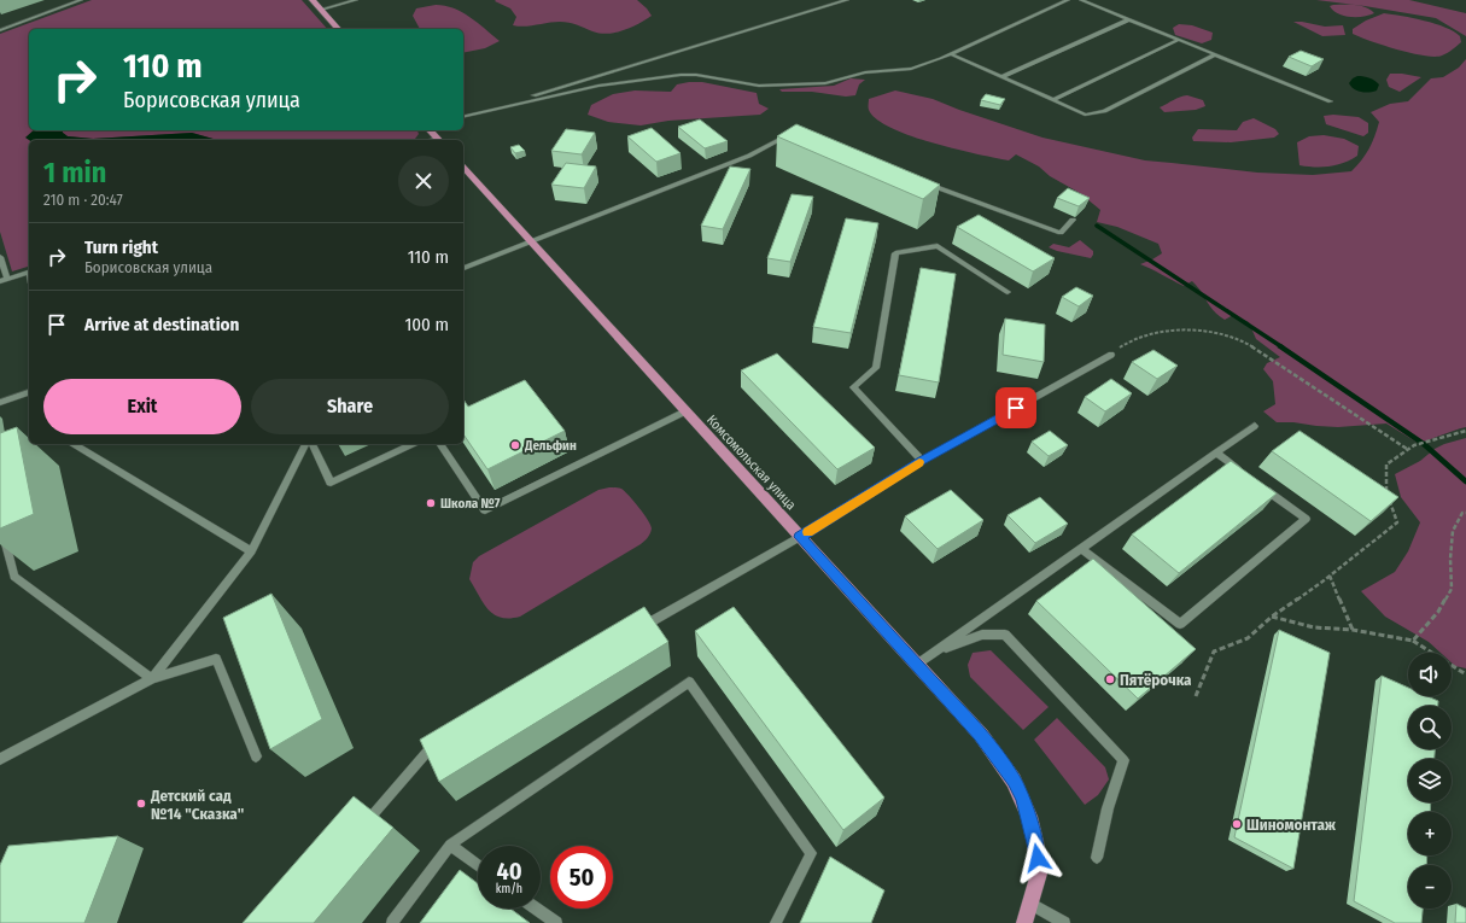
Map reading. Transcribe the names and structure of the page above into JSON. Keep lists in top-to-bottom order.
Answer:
{
  "streets": {
    "main road": ["Комсомольская улица"]
  },
  "places": [
    "Дельфин",
    "Школа №7",
    "Пятёрочка",
    "Детский сад №14 \"Сказка\"",
    "Шиномонтаж"
  ],
  "page": {
    "turn": ["110 m", "Борисовская улица"],
    "heading": ["1 min", "210 m · 20:47"],
    "list": [
      {
        "name": "Turn right",
        "note": "Борисовская улица",
        "value": "110 m"
      },
      {
        "name": "Arrive at destination",
        "value": "100 m"
      }
    ],
    "buttons": ["Exit", "Share"],
    "map_buttons": ["+", "−"],
    "speed": "40 km/h",
    "limit": "50"
  }
}
